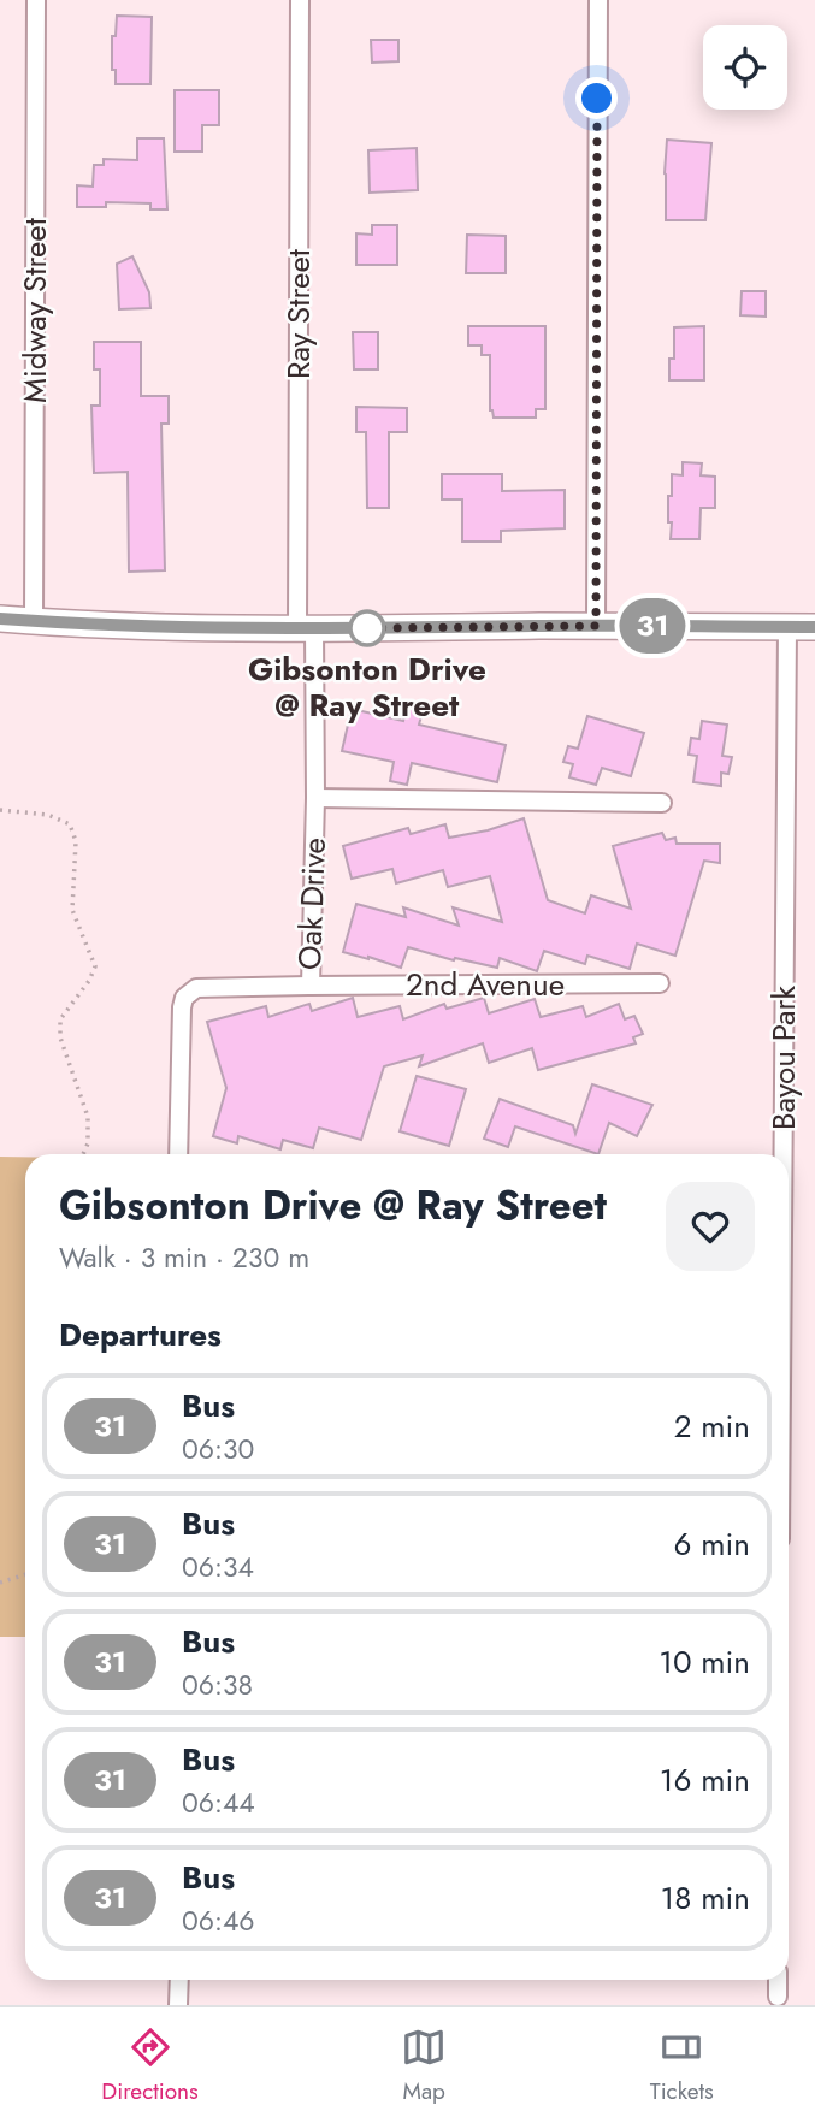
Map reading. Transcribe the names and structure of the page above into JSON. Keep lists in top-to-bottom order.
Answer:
{
  "streets": {
    "street": [
      "Midway Street",
      "Ray Street",
      "Oak Drive",
      "2nd Avenue",
      "Bayou Park"
    ]
  },
  "crossings": [
    ["Ray Street", "Oak Drive"],
    ["Oak Drive", "2nd Avenue"]
  ],
  "places": ["Gibsonton Drive @ Ray Street"],
  "lines": ["bus line 31"],
  "page": {
    "on_map": "31",
    "heading": [
      ["Gibsonton Drive @ Ray Street", "Walk · 3 min · 230 m"],
      "Departures"
    ],
    "list": [
      {
        "mark": "31",
        "name": "Bus",
        "note": "06:30",
        "value": "2 min"
      },
      {
        "mark": "31",
        "name": "Bus",
        "note": "06:34",
        "value": "6 min"
      },
      {
        "mark": "31",
        "name": "Bus",
        "note": "06:38",
        "value": "10 min"
      },
      {
        "mark": "31",
        "name": "Bus",
        "note": "06:44",
        "value": "16 min"
      },
      {
        "mark": "31",
        "name": "Bus",
        "note": "06:46",
        "value": "18 min"
      }
    ],
    "tabs": ["Directions", "Map", "Tickets"]
  }
}
